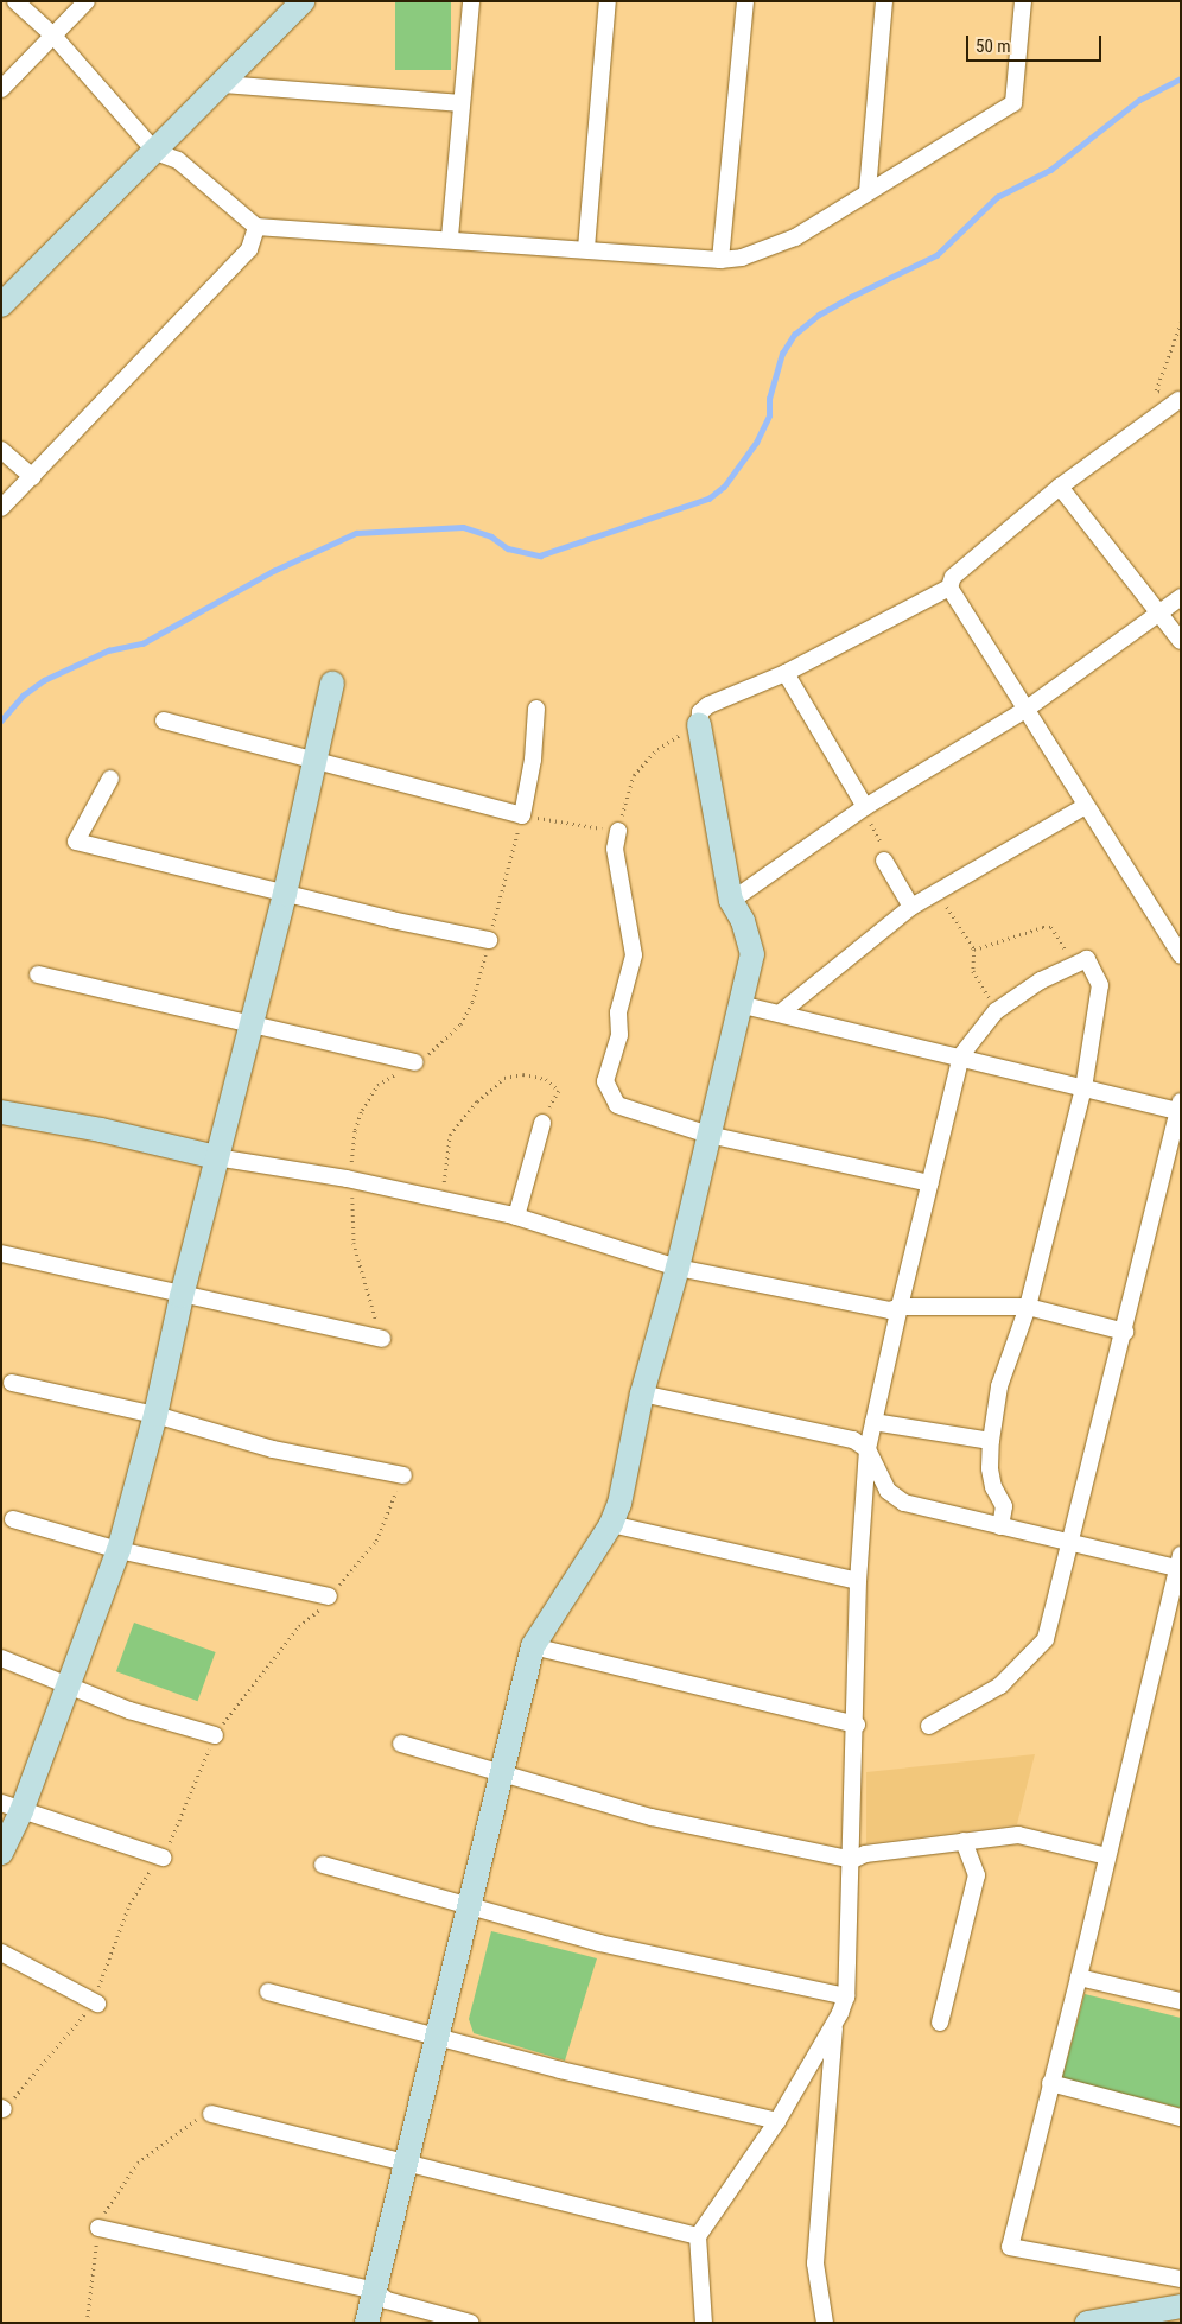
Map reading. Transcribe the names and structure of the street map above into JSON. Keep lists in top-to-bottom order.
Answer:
{
  "scale_bar": "50 m"
}
